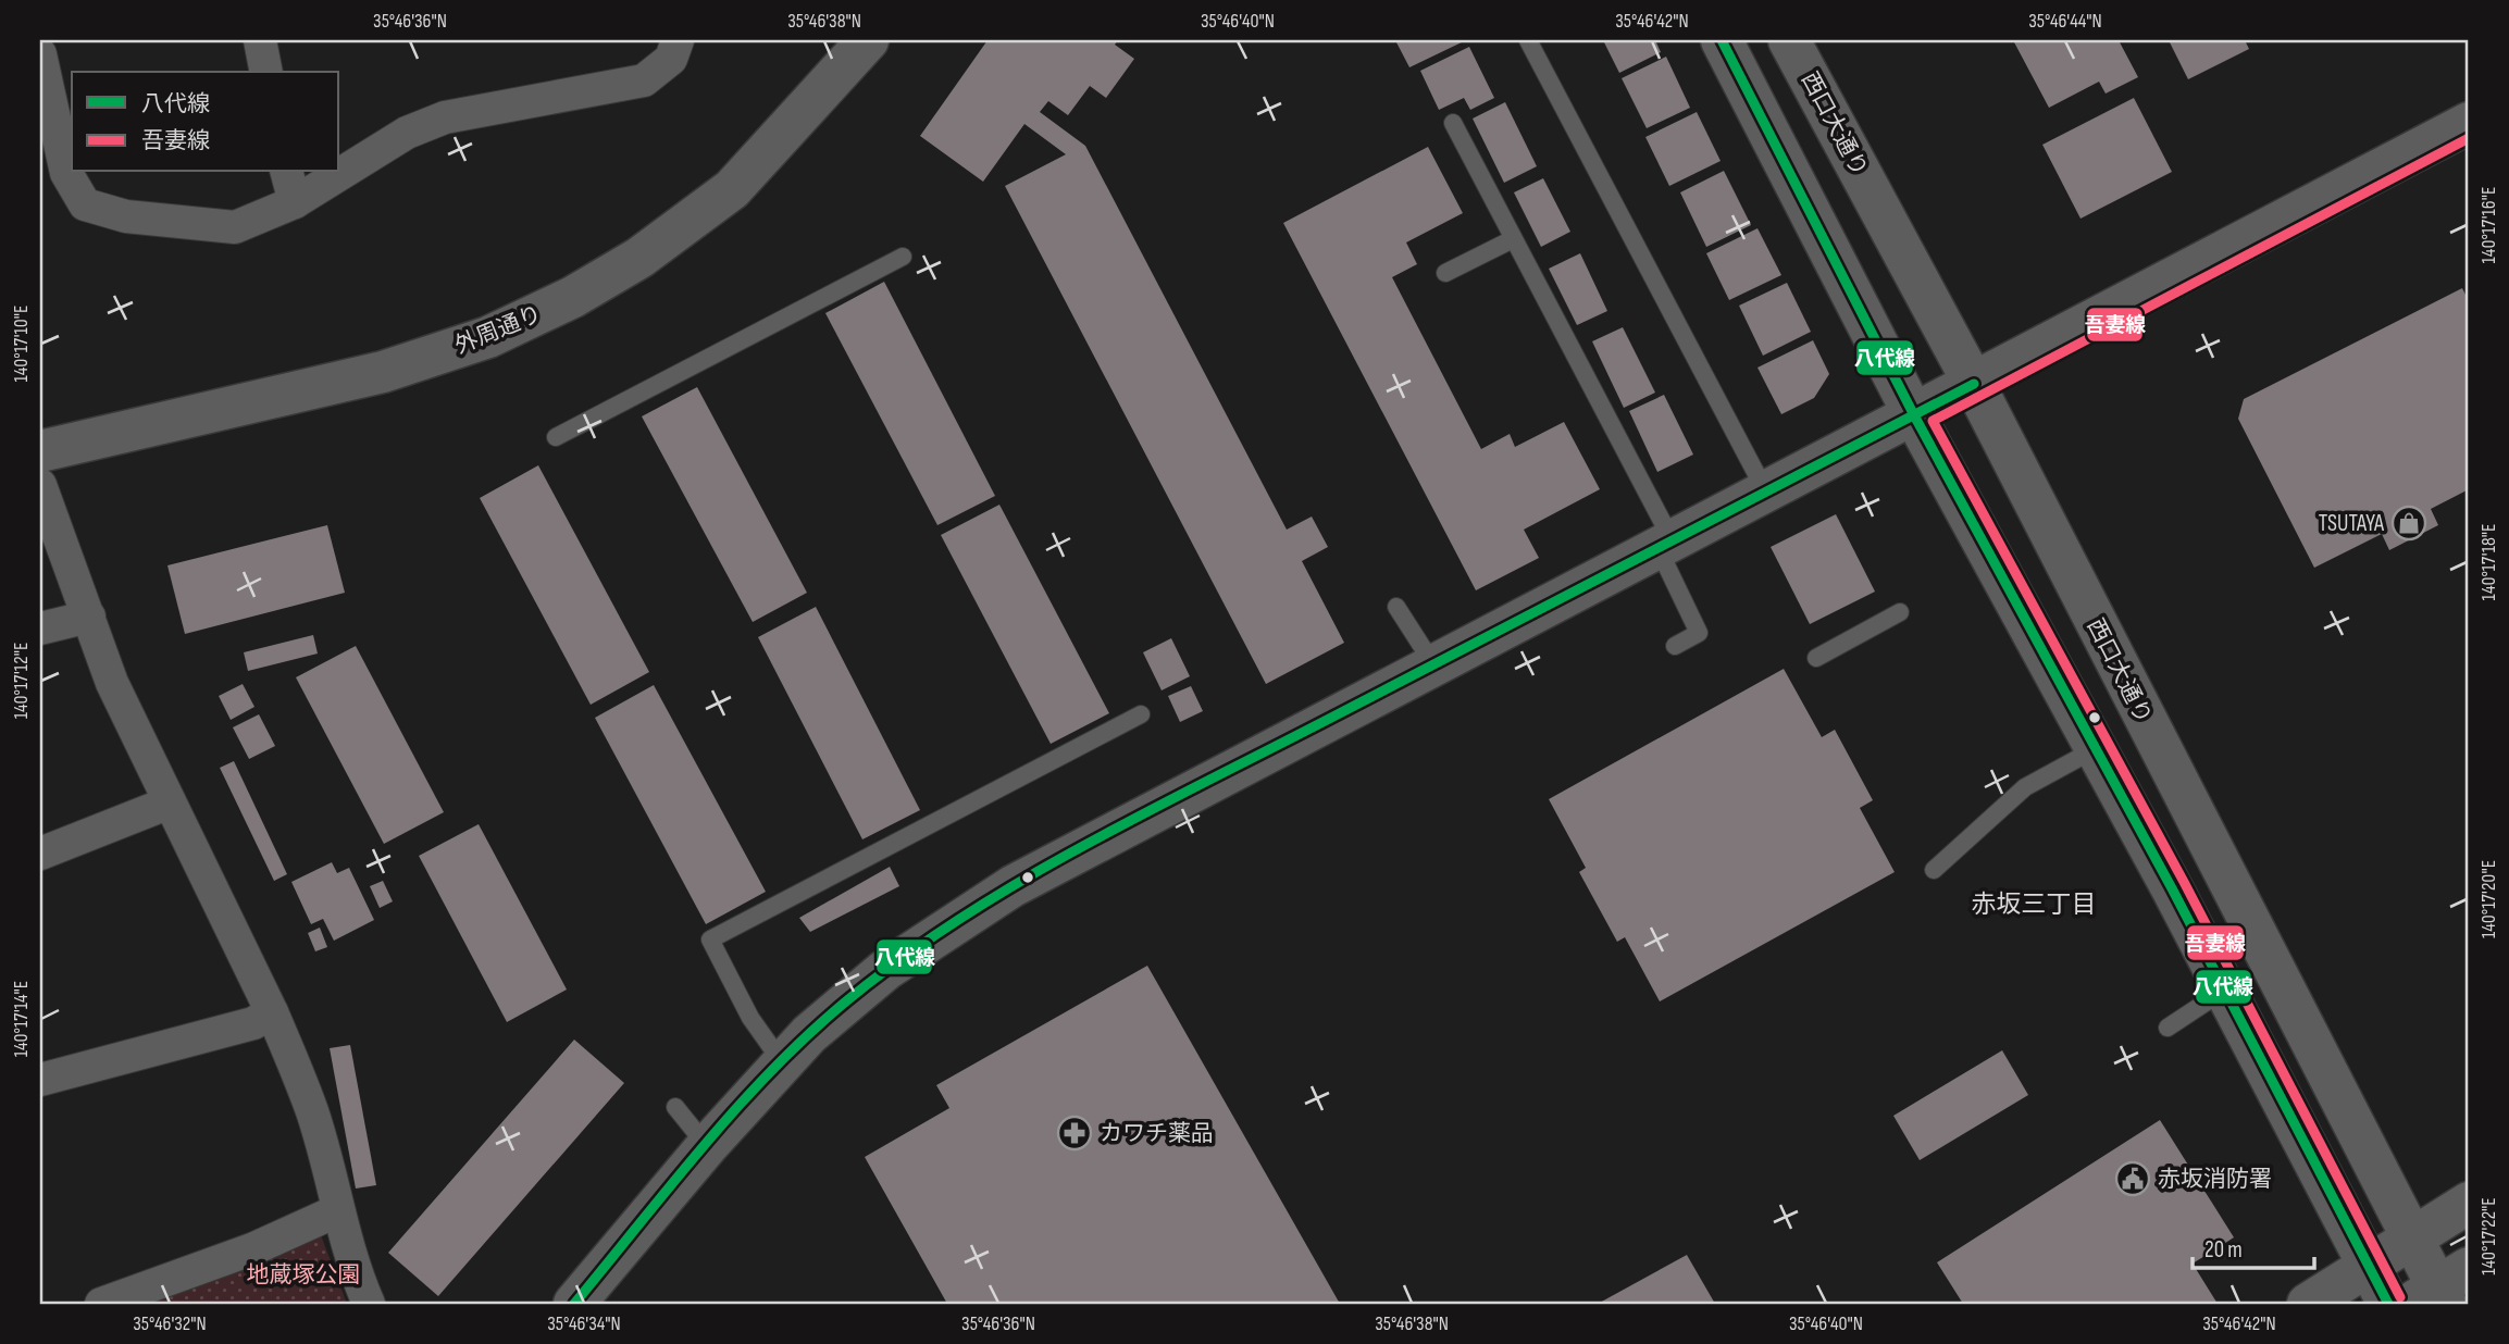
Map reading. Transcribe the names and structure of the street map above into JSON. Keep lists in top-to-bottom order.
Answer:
{
  "streets": {
    "street": ["西口大通り", "外周通り"]
  },
  "districts": ["赤坂三丁目"],
  "parks": ["地蔵塚公園"],
  "places": {
    "shop": ["TSUTAYA"],
    "pharmacy": ["カワチ薬品"],
    "public building": ["赤坂消防署"]
  },
  "lines": ["transit line 八代線", "transit line 吾妻線"],
  "legend": ["八代線", "吾妻線"],
  "scale_bar": "20 m",
  "coordinates": [
    "35°46'36\"N",
    "35°46'38\"N",
    "35°46'40\"N",
    "35°46'42\"N",
    "35°46'44\"N",
    "140°17'16\"E",
    "140°17'10\"E",
    "140°17'18\"E",
    "140°17'12\"E",
    "140°17'20\"E",
    "140°17'14\"E",
    "140°17'22\"E",
    "35°46'32\"N",
    "35°46'34\"N"
  ]
}
